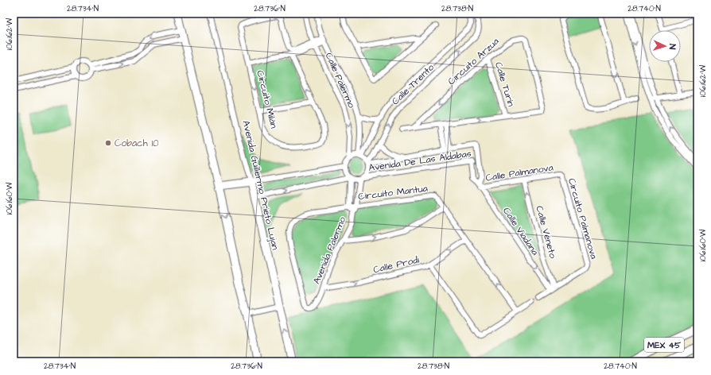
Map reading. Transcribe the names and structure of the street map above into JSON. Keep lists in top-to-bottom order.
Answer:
{
  "streets": {
    "main road": ["MEX 45"],
    "street": [
      "Circuito Arzua",
      "Calle Palermo",
      "Calle Trento",
      "Calle Turín",
      "Circuito Milán",
      "Avenida De Las Aldabas",
      "Calle Palmanova",
      "Avenida Guillermo Prieto Lujan",
      "Circuito Mantua",
      "Circuito Palmanova",
      "Calle Viadana",
      "Calle Véneto",
      "Avenida Palermo",
      "Calle Prodi"
    ]
  },
  "crossings": [
    ["Circuito Arzua", "Calle Turín"],
    ["Calle Palermo", "Calle Trento"],
    ["Calle Palermo", "Circuito Milán"],
    ["Calle Palermo", "Avenida De Las Aldabas"],
    ["Calle Palermo", "Avenida Palermo"],
    ["Calle Trento", "Avenida De Las Aldabas"],
    ["Calle Trento", "Avenida Palermo"],
    ["Avenida De Las Aldabas", "Calle Viadana"],
    ["Avenida De Las Aldabas", "Avenida Palermo"],
    ["Calle Palmanova", "Circuito Palmanova"],
    ["Calle Palmanova", "Calle Viadana"],
    ["Calle Palmanova", "Calle Véneto"],
    ["Circuito Mantua", "Avenida Palermo"],
    ["Circuito Mantua", "Calle Prodi"],
    ["Circuito Palmanova", "Calle Viadana"],
    ["Circuito Palmanova", "Calle Véneto"],
    ["Calle Viadana", "Calle Véneto"],
    ["Avenida Palermo", "Calle Prodi"]
  ],
  "one_way": ["Calle Viadana", "Calle Véneto"],
  "places": ["Cobach 10"],
  "north": "right",
  "coordinates": [
    "28.734°N",
    "28.736°N",
    "28.738°N",
    "28.740°N",
    "106.162°W",
    "106.160°W"
  ]
}
